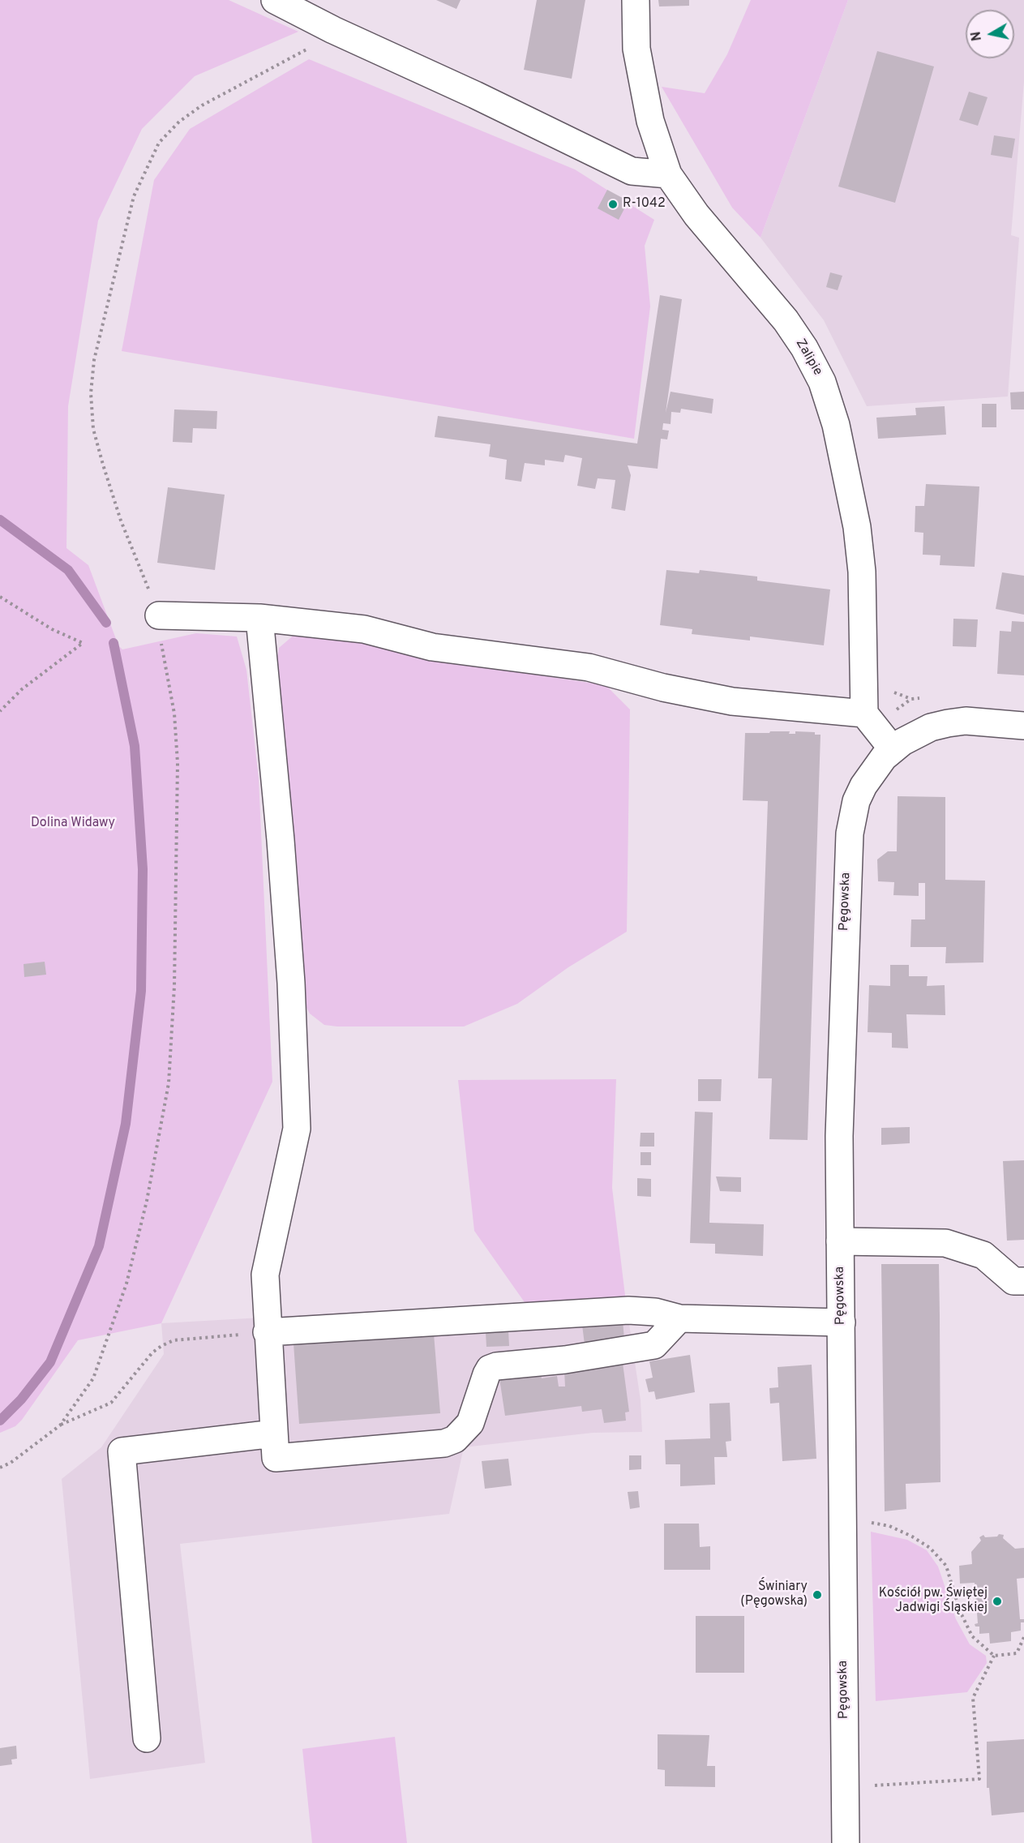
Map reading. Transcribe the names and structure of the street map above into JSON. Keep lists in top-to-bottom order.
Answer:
{
  "streets": {
    "street": ["Zalipie", "Pęgowska"]
  },
  "parks": ["Dolina Widawy"],
  "places": ["R-1042", "Świniary (Pęgowska)", "Kościół pw. Świętej Jadwigi Śląskiej"],
  "north": "left"
}
